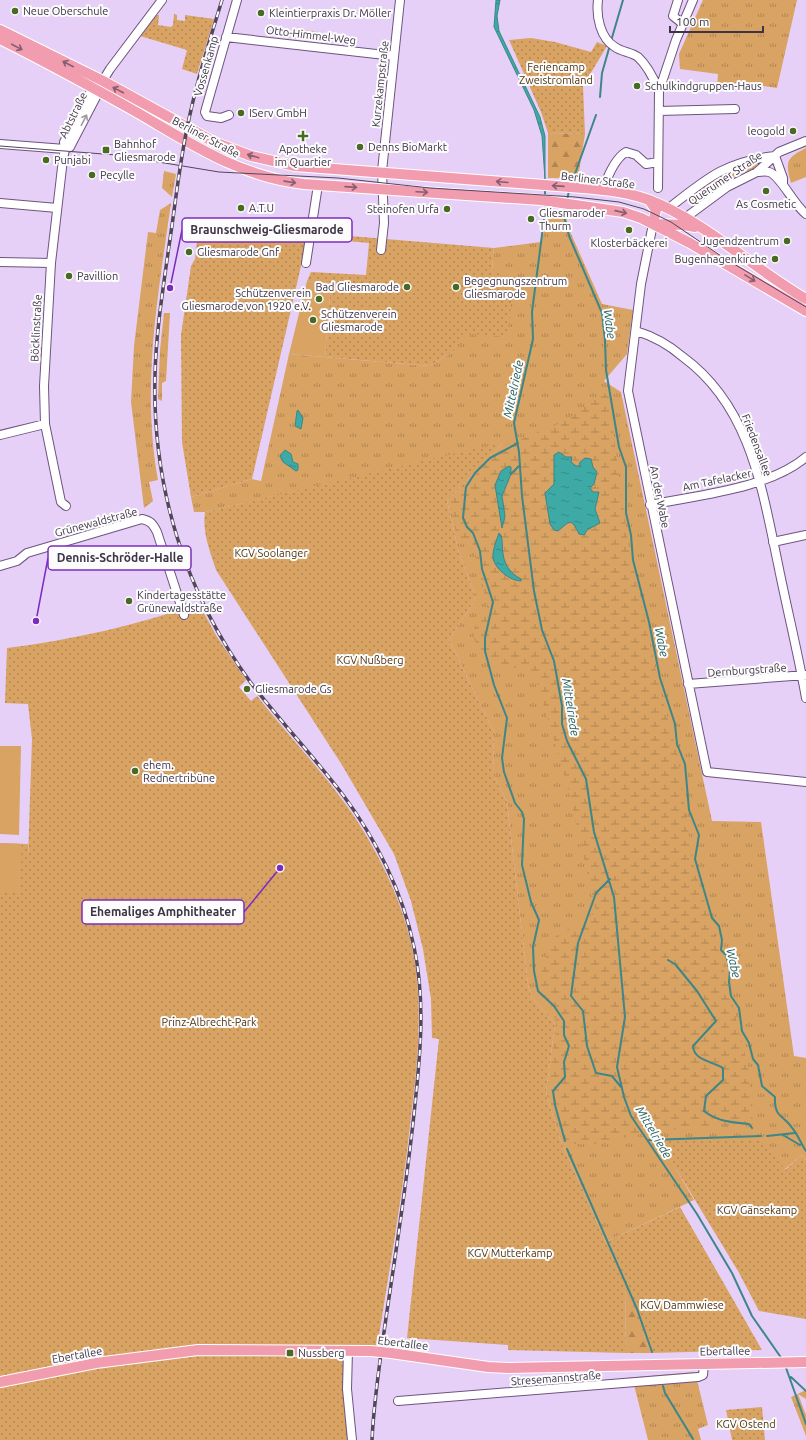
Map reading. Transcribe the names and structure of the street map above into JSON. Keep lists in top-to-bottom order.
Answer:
{
  "streets": {
    "main road": ["Berliner Straße", "Ebertallee"],
    "street": [
      "Otto-Himmel-Weg",
      "Vossenkamp",
      "Kurzekampstraße",
      "Abtstraße",
      "Querumer Straße",
      "Böcklinstraße",
      "Friedensallee",
      "Am Tafelacker",
      "An der Wabe",
      "Grünewaldstraße",
      "Dernburgstraße",
      "Stresemannstraße"
    ]
  },
  "crossings": [
    ["Otto-Himmel-Weg", "Vossenkamp"],
    ["Otto-Himmel-Weg", "Kurzekampstraße"],
    ["Kurzekampstraße", "Berliner Straße"],
    ["Abtstraße", "Berliner Straße"],
    ["Abtstraße", "Böcklinstraße"],
    ["Berliner Straße", "Querumer Straße"],
    ["Berliner Straße", "An der Wabe"],
    ["Friedensallee", "Am Tafelacker"],
    ["Friedensallee", "An der Wabe"],
    ["Friedensallee", "Dernburgstraße"],
    ["Am Tafelacker", "An der Wabe"],
    ["An der Wabe", "Dernburgstraße"],
    ["Ebertallee", "Stresemannstraße"]
  ],
  "water": ["Wabe", "Mittelriede"],
  "parks": [
    "Feriencamp Zweistromland",
    "KGV Soolanger",
    "KGV Nußberg",
    "Prinz-Albrecht-Park",
    "KGV Gänsekamp",
    "KGV Mutterkamp",
    "KGV Dammwiese",
    "KGV Ostend"
  ],
  "places": {
    "other": [
      "Neue Oberschule",
      "Kleintierpraxis Dr. Möller",
      "Schulkindgruppen-Haus",
      "IServ GmbH",
      "leogold",
      "Denns BioMarkt",
      "Punjabi",
      "Pecylle",
      "As Cosmetic",
      "A.T.U",
      "Steinofen Urfa",
      "Gliesmaroder Thurm",
      "Klosterbäckerei",
      "Jugendzentrum",
      "Gliesmarode Gnf",
      "Bugenhagenkirche",
      "Pavillion",
      "Bad Gliesmarode",
      "Begegnungszentrum Gliesmarode",
      "Braunschweig-Gliesmarode",
      "Schützenverein Gliesmarode von 1920 e.V.",
      "Schützenverein Gliesmarode",
      "Kindertagesstätte Grünewaldstraße",
      "Dennis-Schröder-Halle",
      "Gliesmarode Gs",
      "ehem. Rednertribüne",
      "Ehemaliges Amphitheater"
    ],
    "health": ["Apotheke im Quartier"],
    "transit": ["Bahnhof Gliesmarode", "Nussberg"]
  },
  "scale_bar": "100 m"
}
